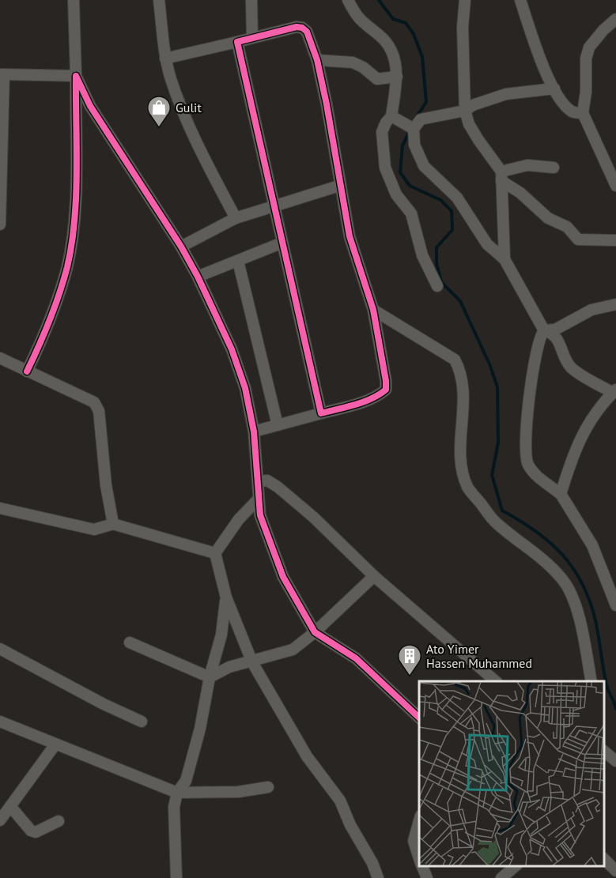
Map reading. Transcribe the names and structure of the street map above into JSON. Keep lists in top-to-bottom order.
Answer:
{
  "places": {
    "shop": ["Gulit"],
    "building": ["Ato Yimer Hassen Muhammed"]
  }
}
